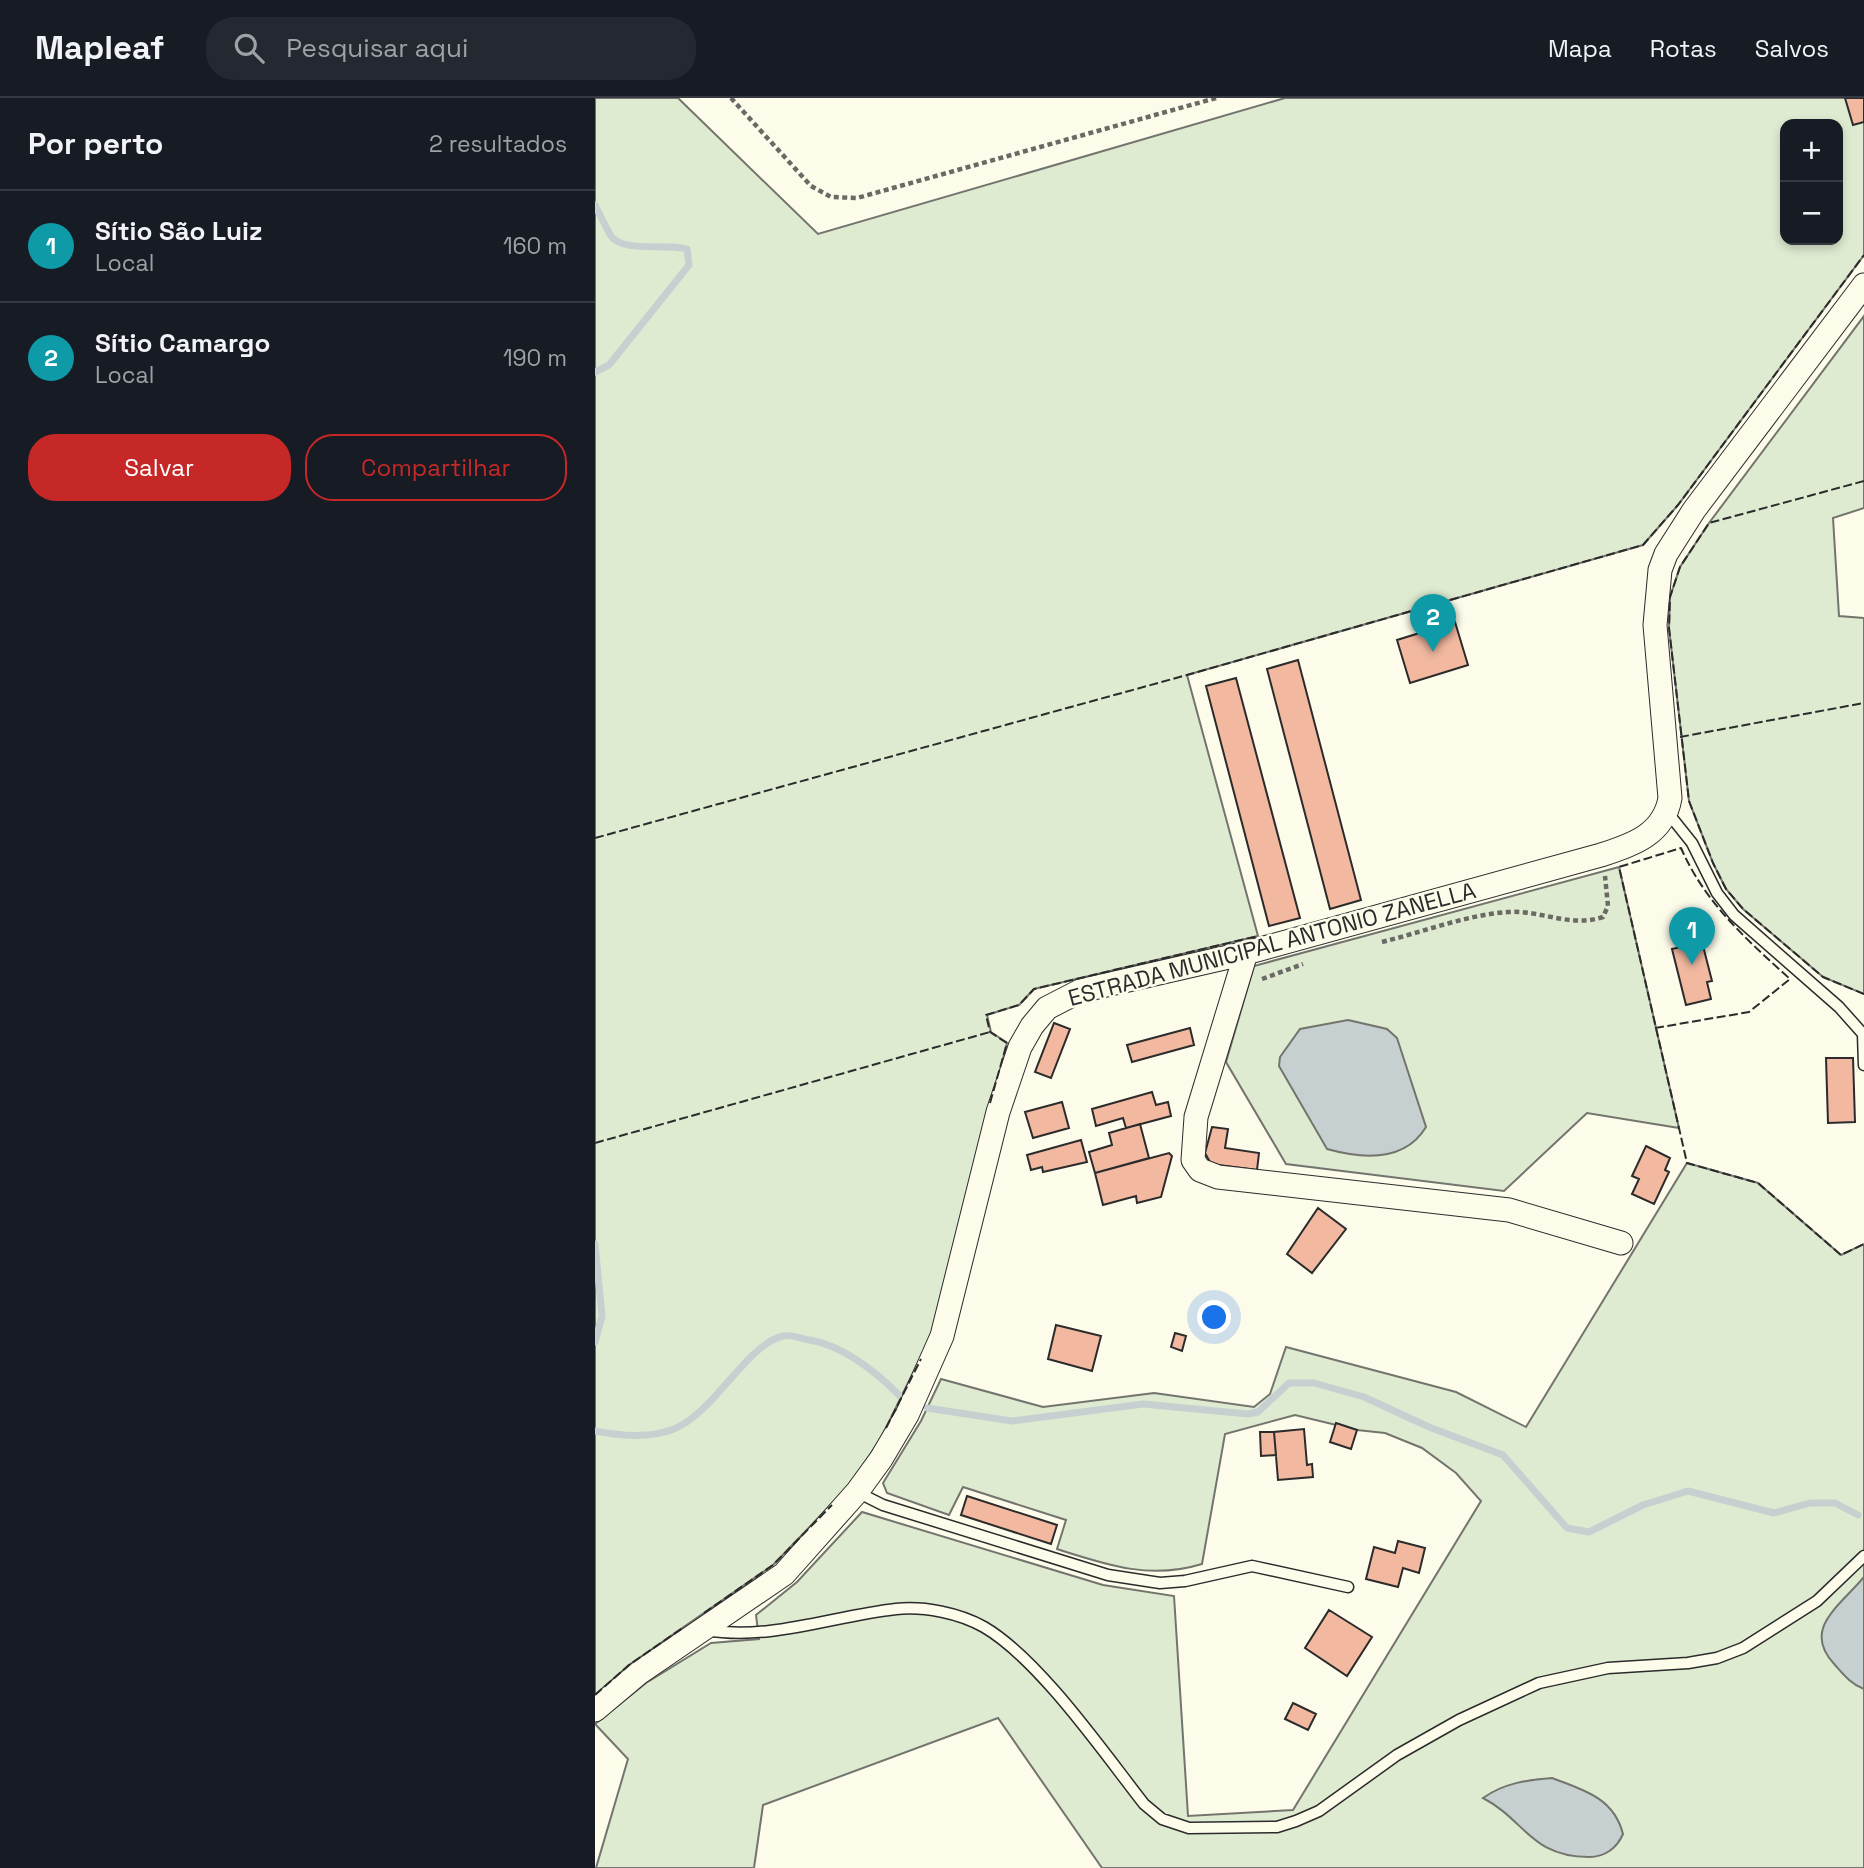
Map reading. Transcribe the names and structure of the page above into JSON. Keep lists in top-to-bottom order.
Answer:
{
  "streets": {
    "street": ["ESTRADA MUNICIPAL ANTONIO ZANELLA"]
  },
  "page": {
    "header": "Mapleaf",
    "search": "Pesquisar aqui",
    "nav": ["Mapa", "Rotas", "Salvos"],
    "heading": ["Por perto", "2 resultados"],
    "map_buttons": ["+", "−"],
    "list": [
      {
        "mark": "1",
        "name": "Sítio São Luiz",
        "note": "Local",
        "value": "160 m"
      },
      {
        "mark": "2",
        "name": "Sítio Camargo",
        "note": "Local",
        "value": "190 m"
      }
    ],
    "buttons": ["Salvar", "Compartilhar"],
    "pins": ["2", "1"]
  }
}
